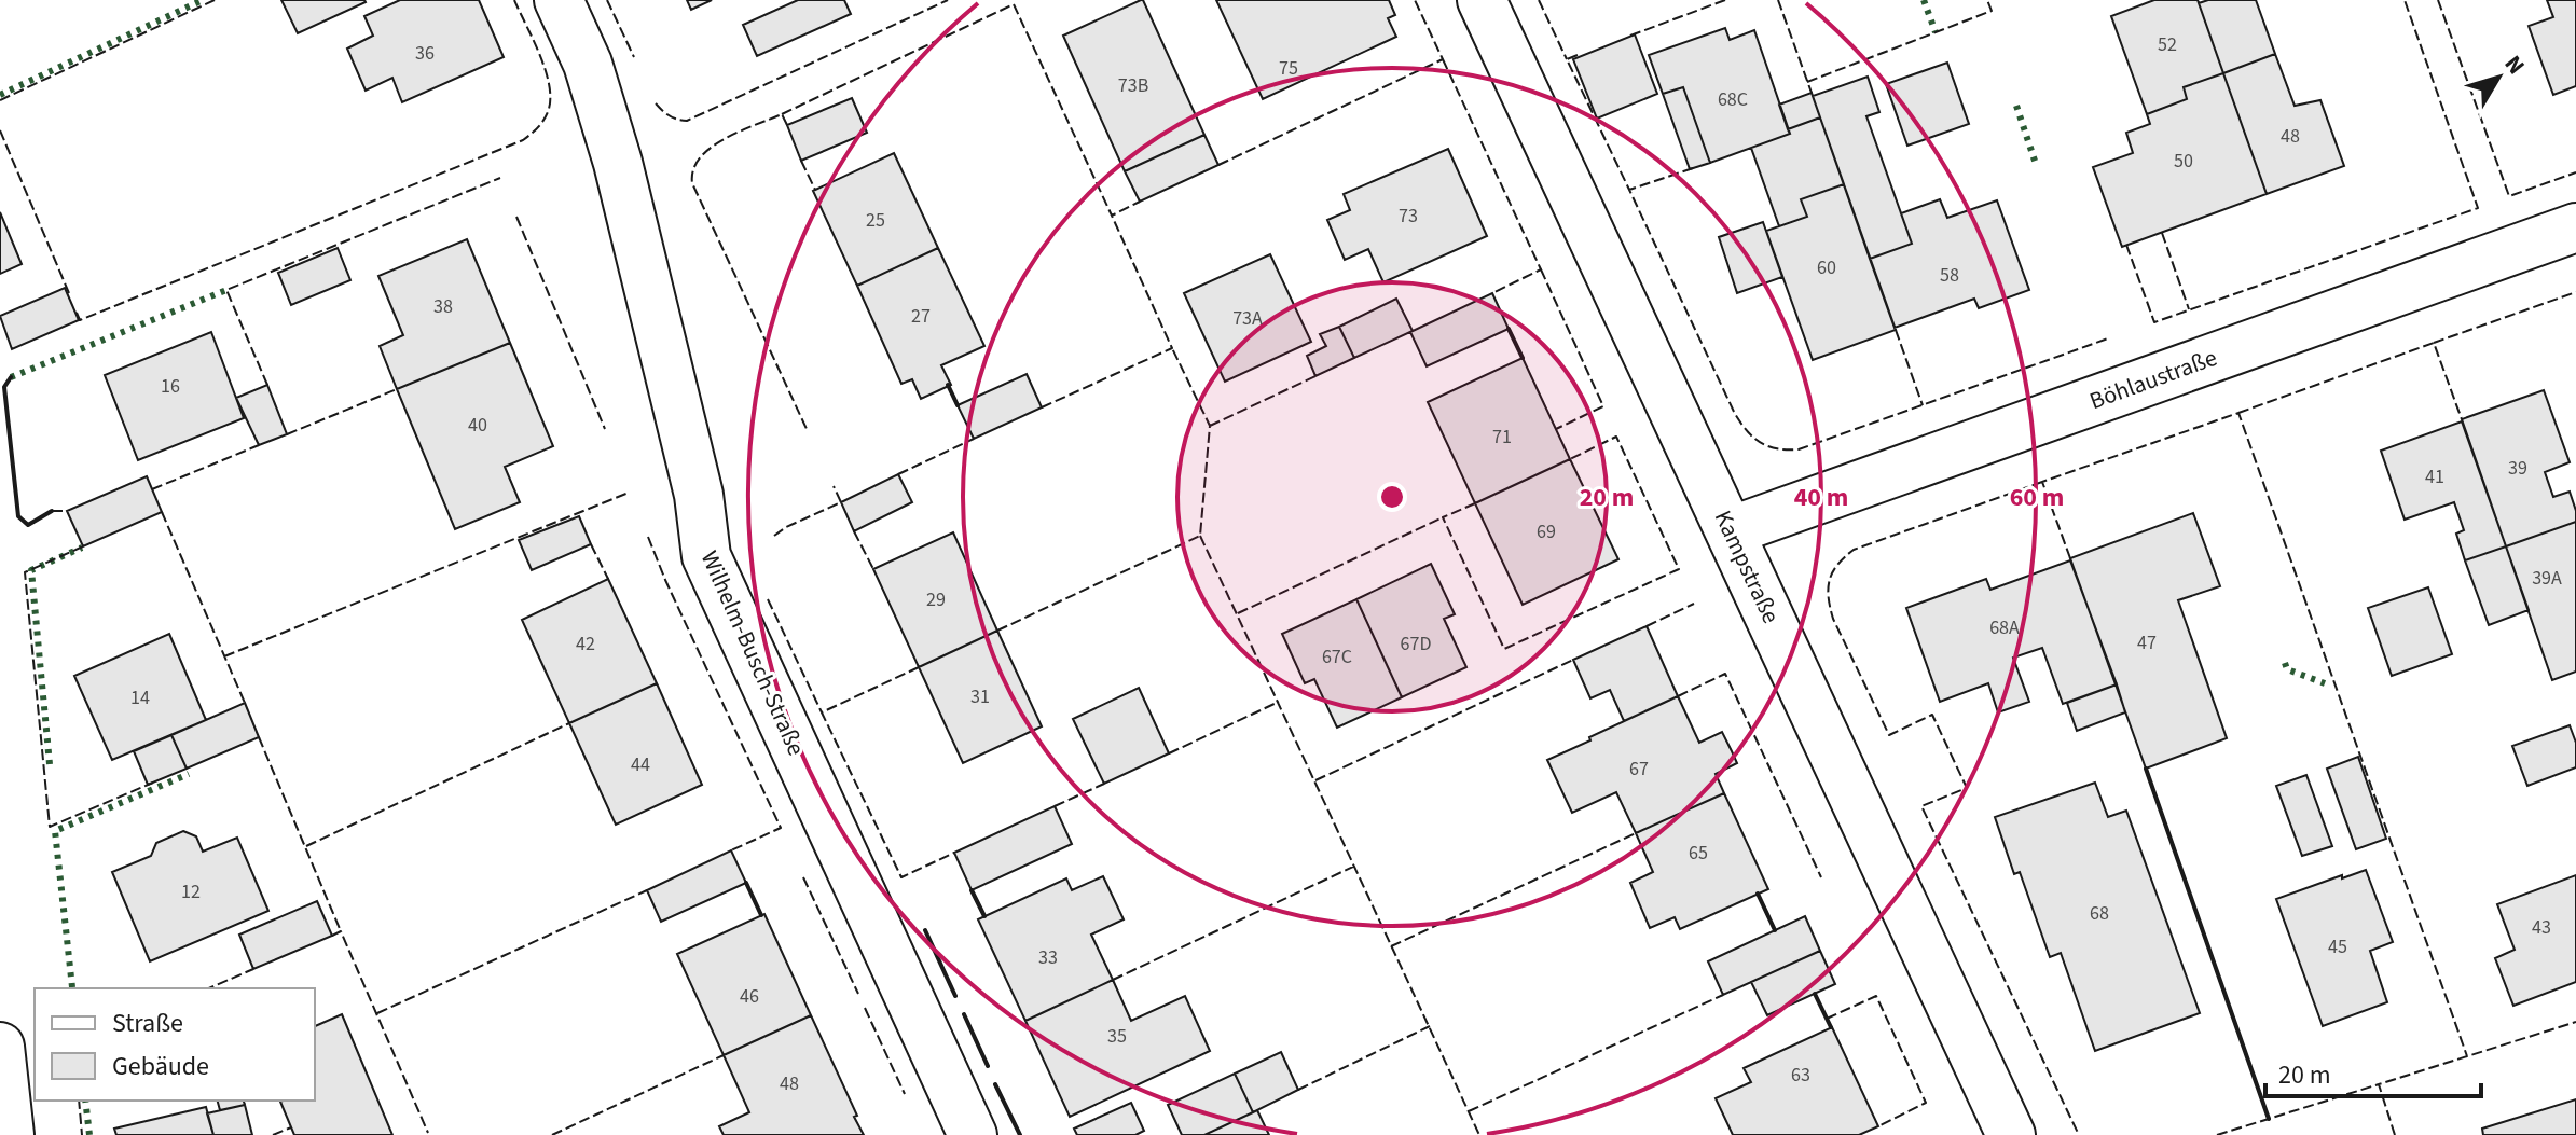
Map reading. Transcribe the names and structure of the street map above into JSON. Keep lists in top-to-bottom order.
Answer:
{
  "streets": {
    "street": ["Böhlaustraße", "Kampstraße", "Wilhelm-Busch-Straße"]
  },
  "crossings": [
    ["Böhlaustraße", "Kampstraße"]
  ],
  "house_numbers": [
    "52",
    "36",
    "75",
    "73B",
    "68C",
    "48",
    "50",
    "73",
    "25",
    "60",
    "58",
    "38",
    "27",
    "73A",
    "16",
    "40",
    "71",
    "39",
    "41",
    "69",
    "39A",
    "29",
    "68A",
    "47",
    "42",
    "67D",
    "67C",
    "31",
    "14",
    "44",
    "67",
    "65",
    "12",
    "68",
    "43",
    "45",
    "33",
    "46",
    "35",
    "63",
    "48"
  ],
  "legend": ["Straße", "Gebäude"],
  "scale_bar": "20 m",
  "north": "top right",
  "rings": ["20 m", "40 m", "60 m"]
}
